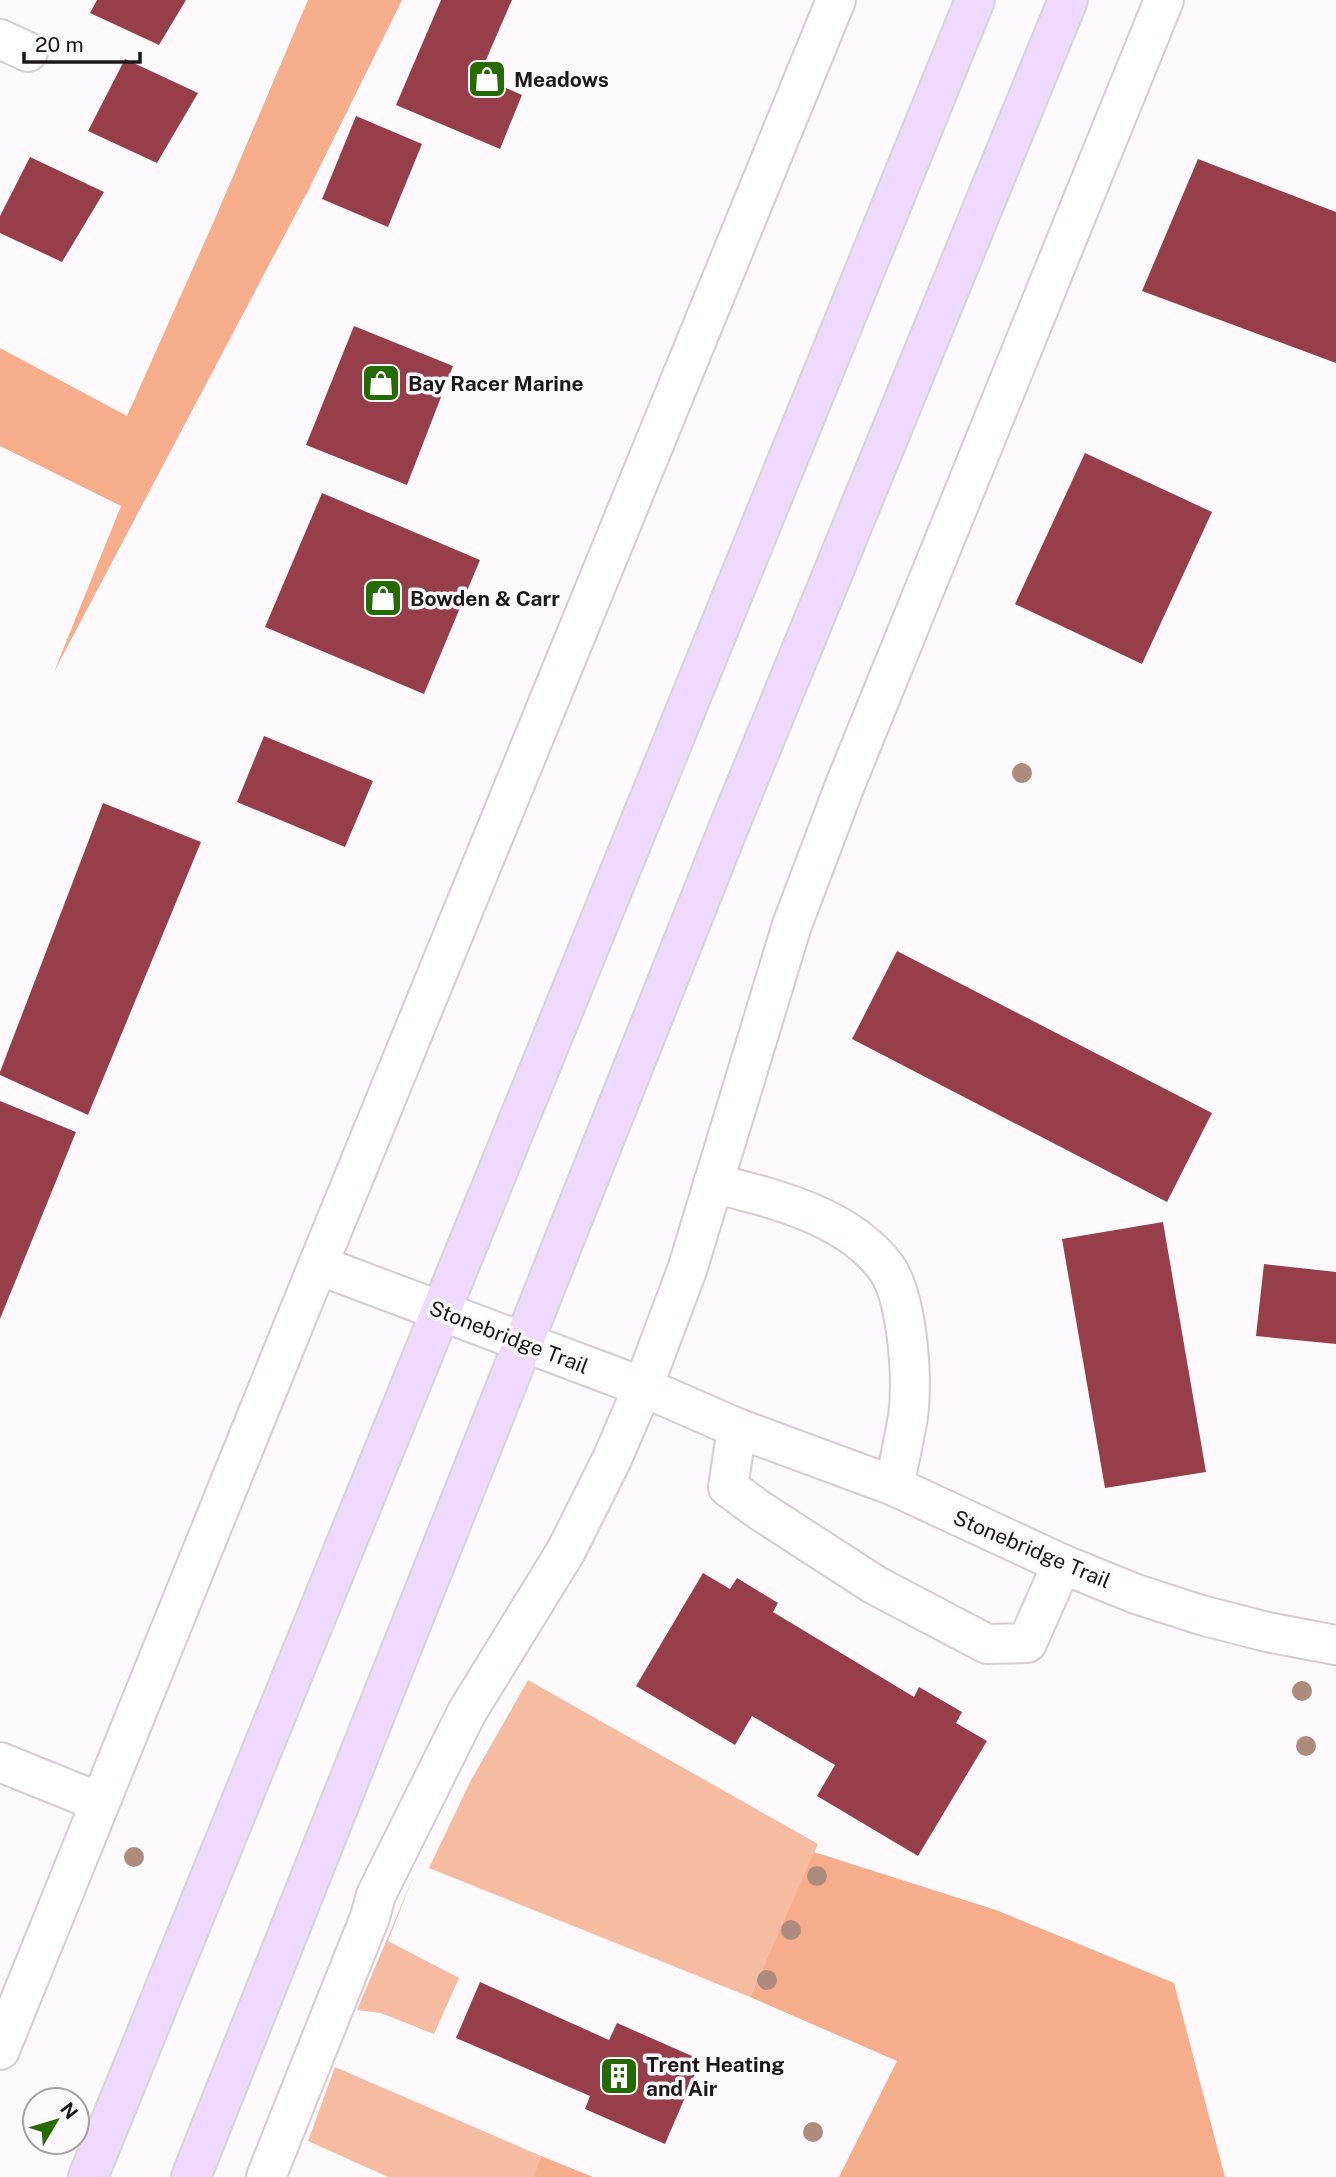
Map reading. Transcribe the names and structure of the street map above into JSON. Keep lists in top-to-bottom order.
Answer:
{
  "streets": {
    "street": ["Stonebridge Trail"]
  },
  "places": {
    "shop": ["Meadows", "Bay Racer Marine", "Bowden & Carr"],
    "building": ["Trent Heating and Air"]
  },
  "scale_bar": "20 m",
  "north": "top right"
}
